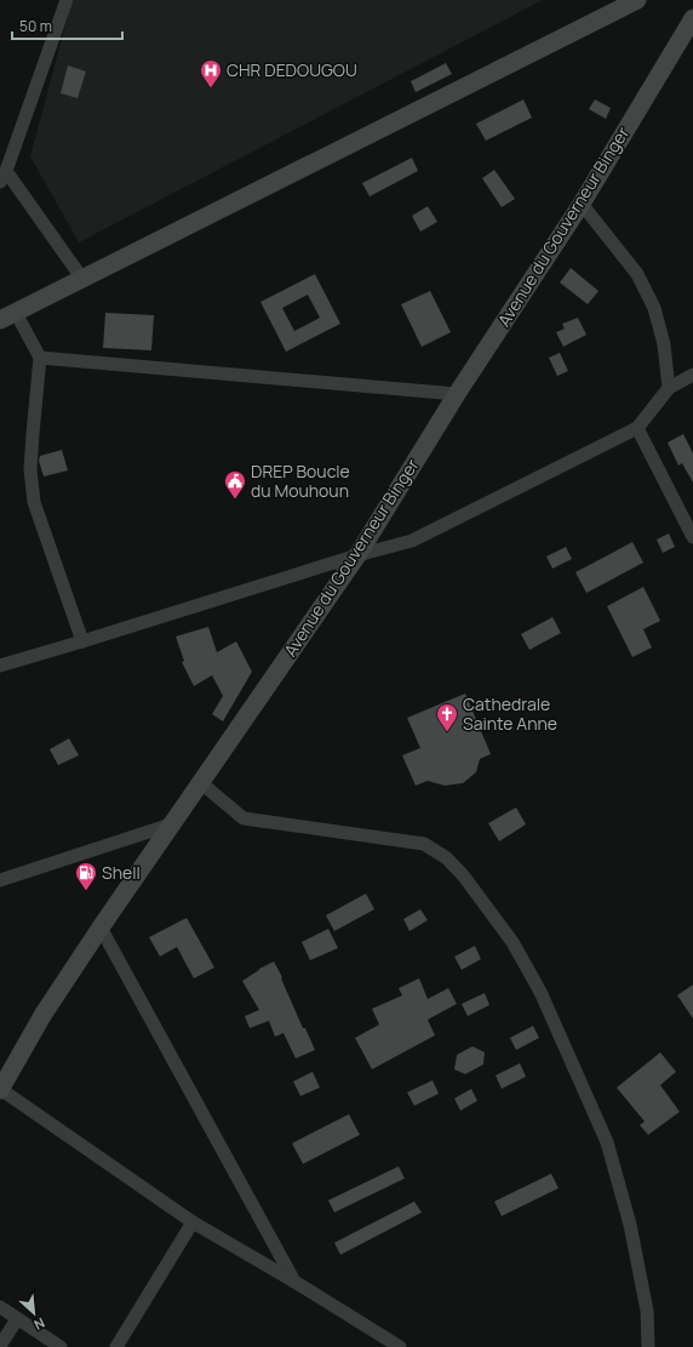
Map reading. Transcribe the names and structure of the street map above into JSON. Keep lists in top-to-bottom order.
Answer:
{
  "streets": {
    "main road": ["Avenue du Gouverneur Binger"]
  },
  "places": {
    "hospital": ["CHR DEDOUGOU"],
    "public building": ["DREP Boucle du Mouhoun"],
    "church": ["Cathedrale Sainte Anne"],
    "fuel station": ["Shell"]
  },
  "scale_bar": "50 m",
  "north": "bottom right"
}
